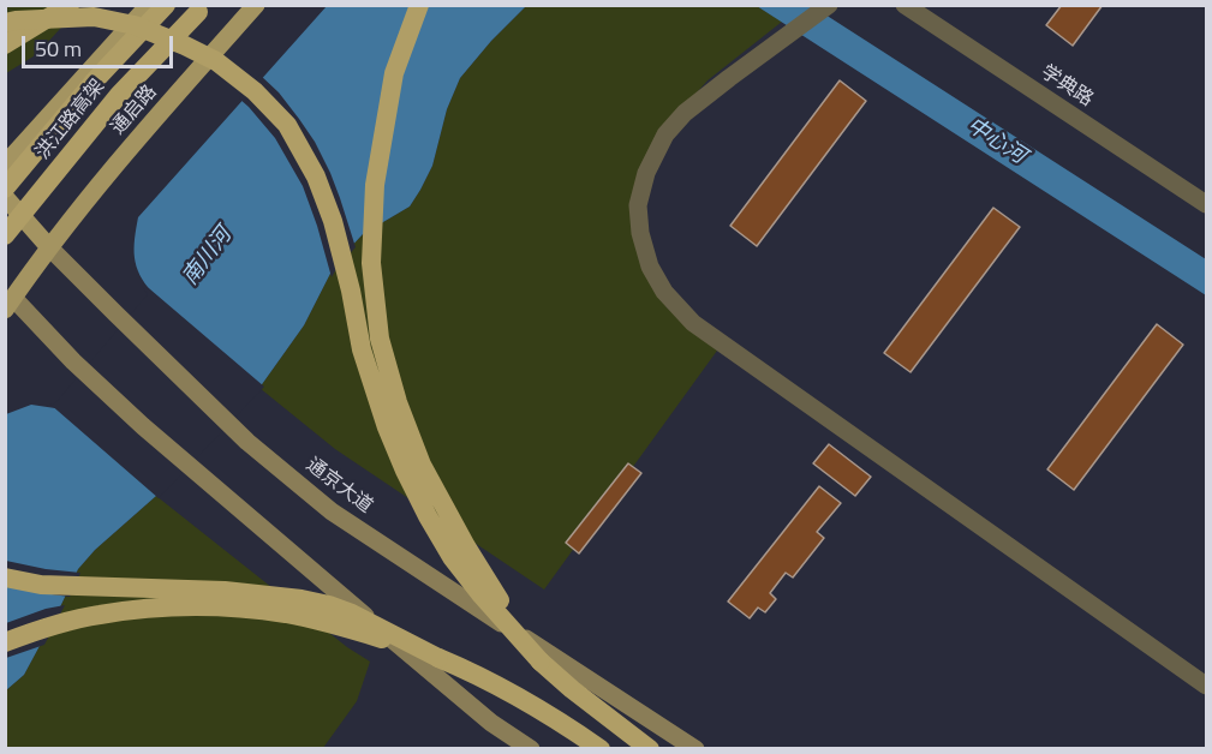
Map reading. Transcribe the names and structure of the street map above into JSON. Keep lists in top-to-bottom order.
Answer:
{
  "streets": {
    "highway": ["洪江路高架"],
    "main road": ["通启路", "通京大道"],
    "street": ["学典路"]
  },
  "crossings": [
    ["通启路", "通京大道"]
  ],
  "water": ["中心河", "南川河"],
  "scale_bar": "50 m"
}
